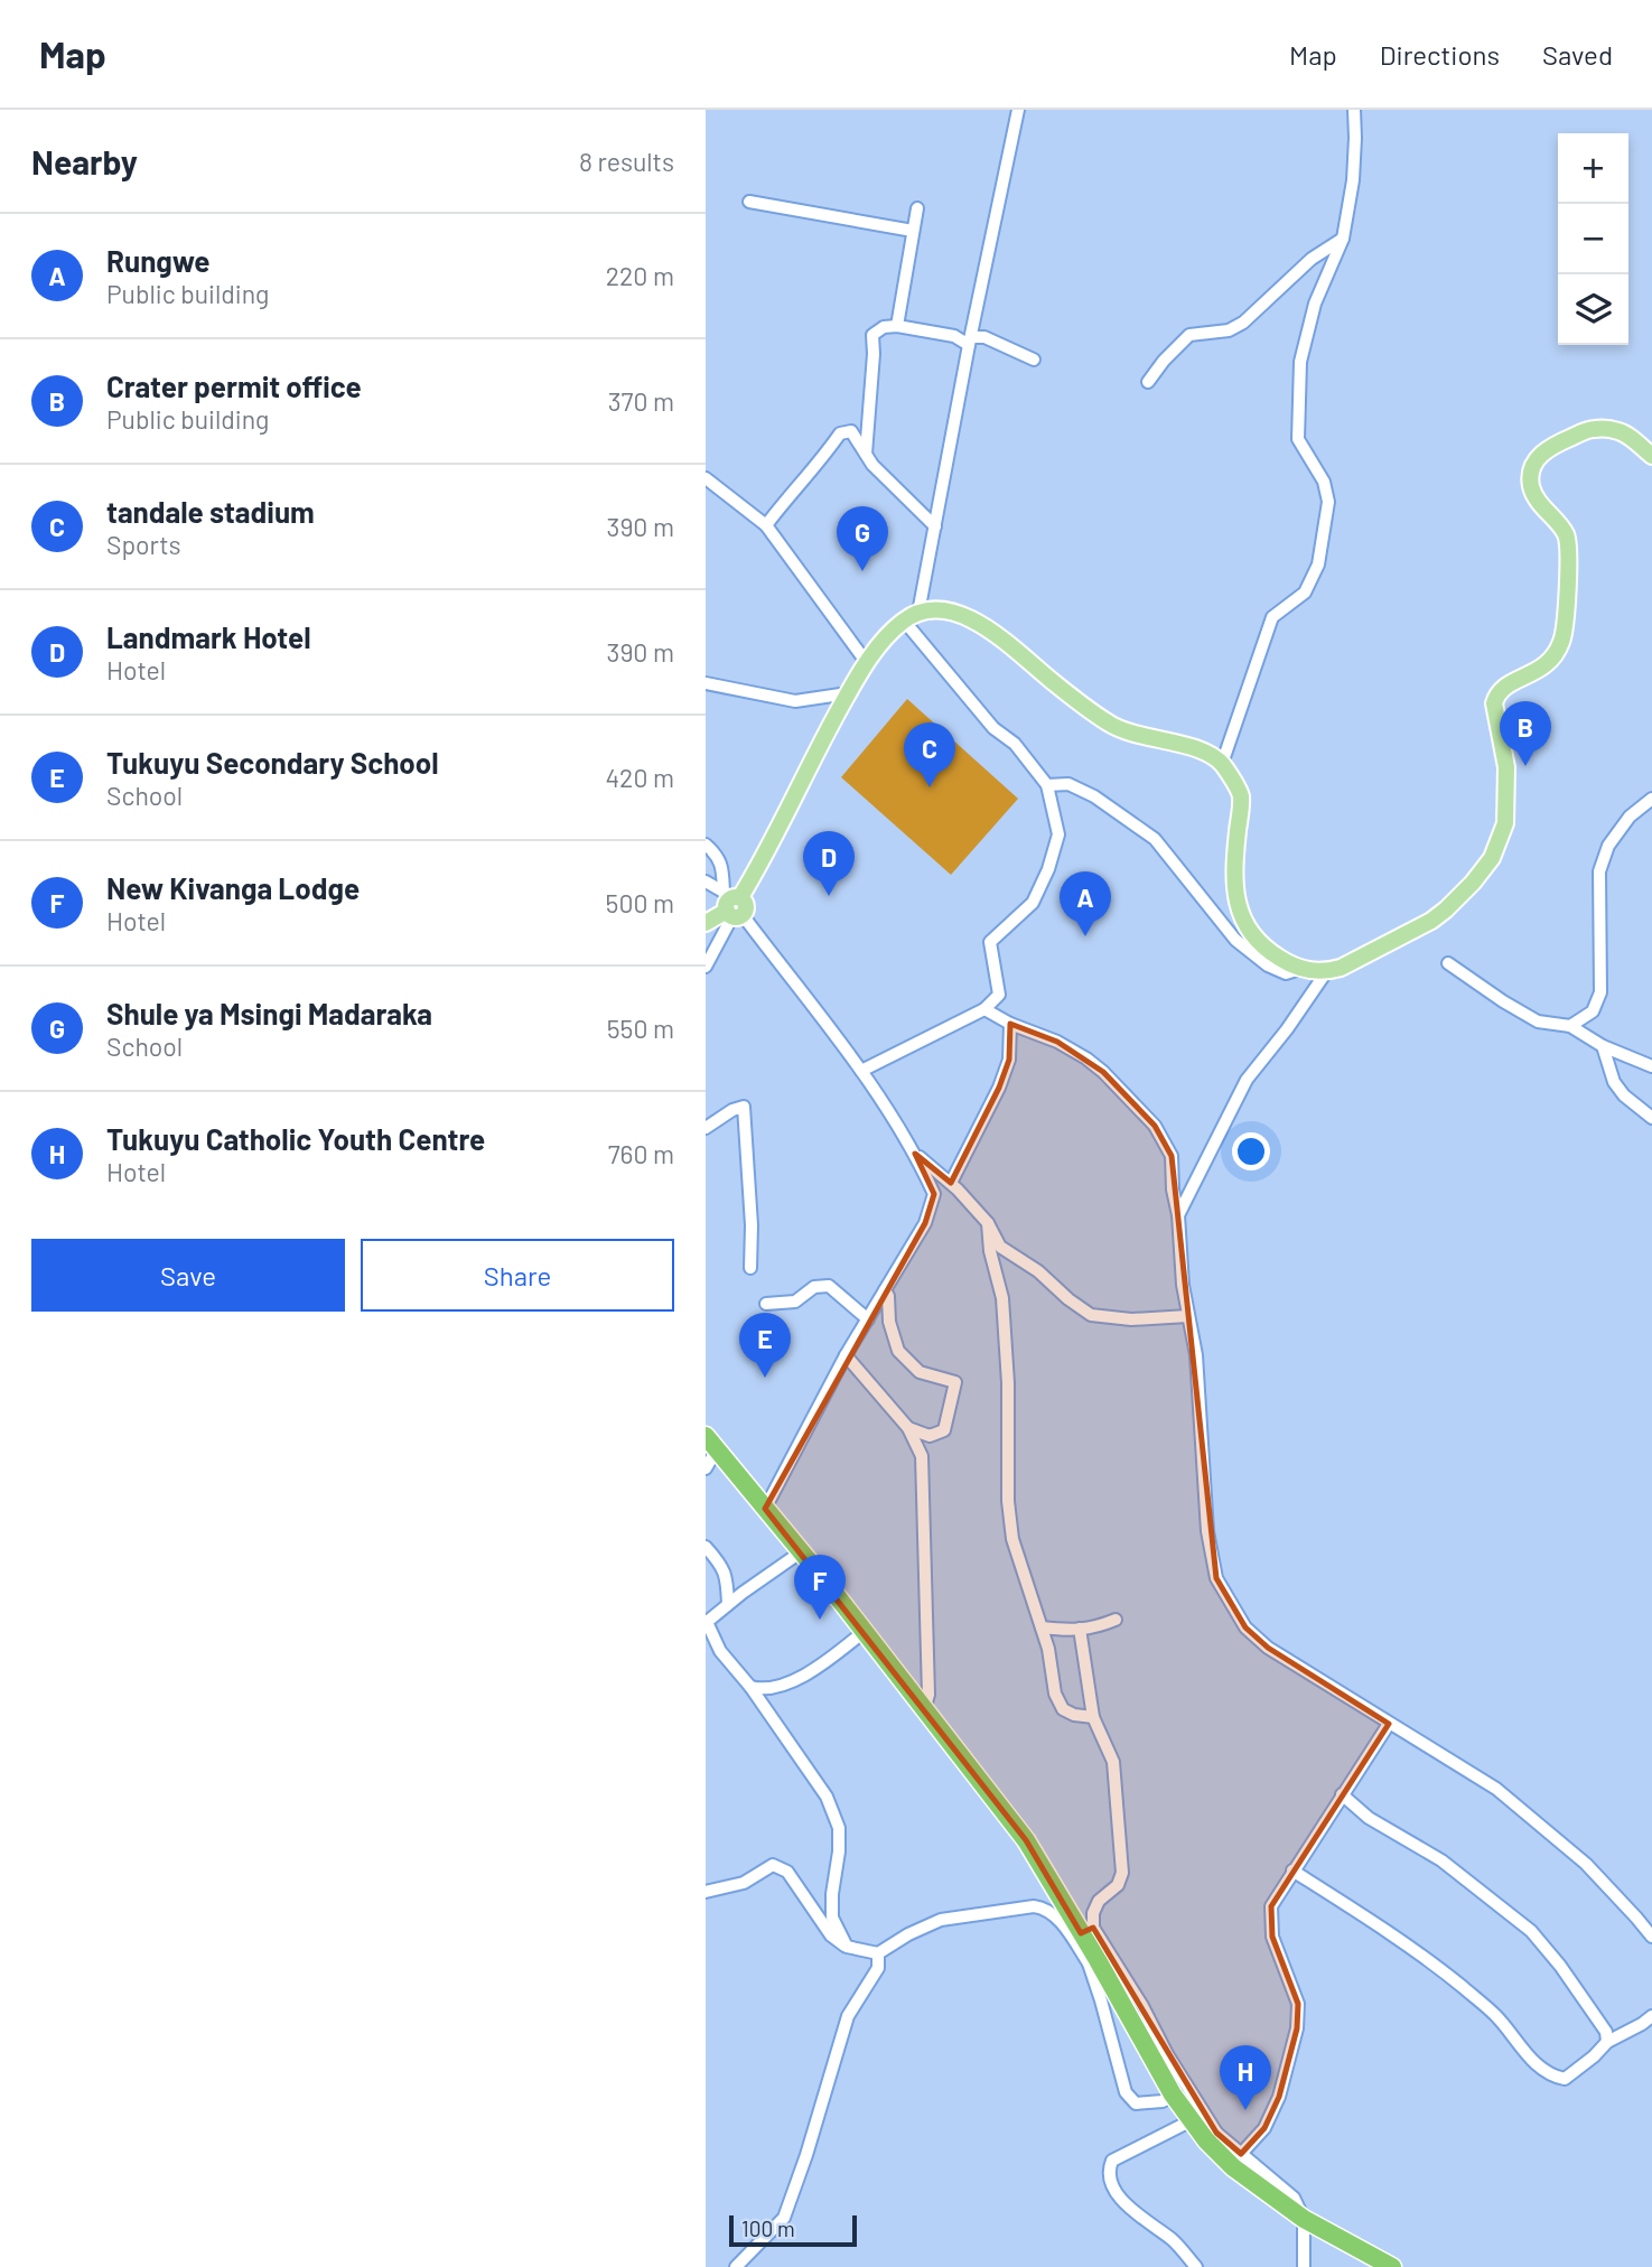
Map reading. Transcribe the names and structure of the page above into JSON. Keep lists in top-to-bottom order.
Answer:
{
  "scale_bar": "100 m",
  "page": {
    "header": "Map",
    "nav": ["Map", "Directions", "Saved"],
    "heading": ["Nearby", "8 results"],
    "map_buttons": ["+", "−"],
    "list": [
      {
        "mark": "A",
        "name": "Rungwe",
        "note": "Public building",
        "value": "220 m"
      },
      {
        "mark": "B",
        "name": "Crater permit office",
        "note": "Public building",
        "value": "370 m"
      },
      {
        "mark": "C",
        "name": "tandale stadium",
        "note": "Sports",
        "value": "390 m"
      },
      {
        "mark": "D",
        "name": "Landmark Hotel",
        "note": "Hotel",
        "value": "390 m"
      },
      {
        "mark": "E",
        "name": "Tukuyu Secondary School",
        "note": "School",
        "value": "420 m"
      },
      {
        "mark": "F",
        "name": "New Kivanga Lodge",
        "note": "Hotel",
        "value": "500 m"
      },
      {
        "mark": "G",
        "name": "Shule ya Msingi Madaraka",
        "note": "School",
        "value": "550 m"
      },
      {
        "mark": "H",
        "name": "Tukuyu Catholic Youth Centre",
        "note": "Hotel",
        "value": "760 m"
      }
    ],
    "pins": [
      "G",
      "B",
      "C",
      "D",
      "A",
      "E",
      "F",
      "H"
    ],
    "buttons": ["Save", "Share"],
    "scale": "100 m"
  }
}
